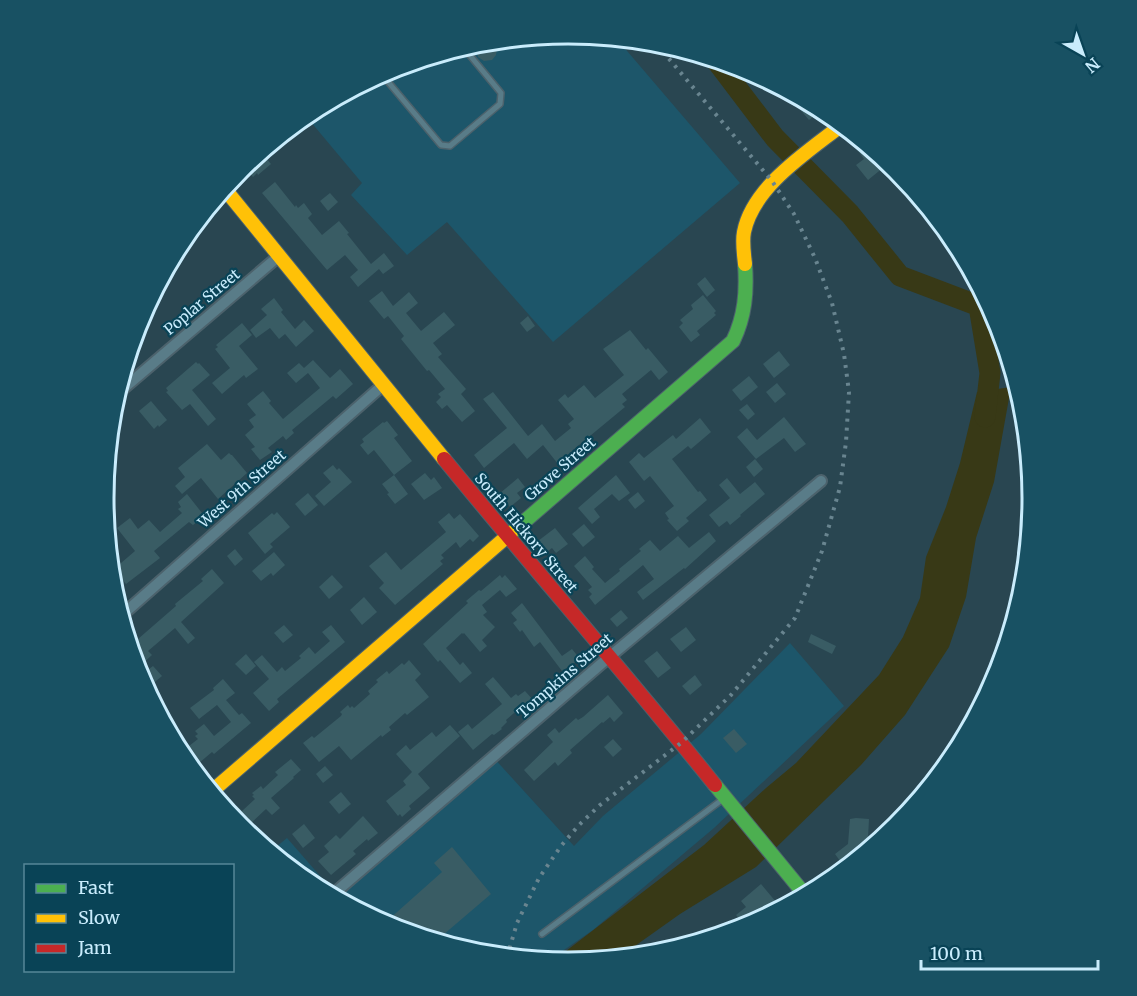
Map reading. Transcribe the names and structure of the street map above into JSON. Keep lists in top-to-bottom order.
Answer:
{
  "streets": {
    "street": [
      "Poplar Street",
      "Grove Street",
      "West 9th Street",
      "South Hickory Street",
      "Tompkins Street"
    ]
  },
  "crossings": [
    ["Poplar Street", "South Hickory Street"],
    ["Grove Street", "South Hickory Street"],
    ["West 9th Street", "South Hickory Street"],
    ["South Hickory Street", "Tompkins Street"]
  ],
  "legend": ["Fast", "Slow", "Jam"],
  "scale_bar": "100 m",
  "north": "bottom right"
}
